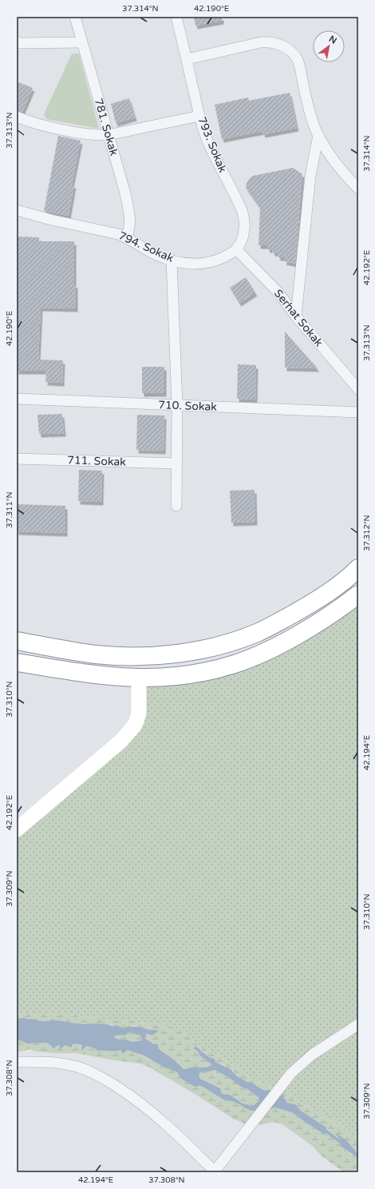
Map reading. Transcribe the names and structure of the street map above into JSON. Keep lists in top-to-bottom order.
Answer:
{
  "streets": {
    "street": [
      "781. Sokak",
      "793. Sokak",
      "794. Sokak",
      "Serhat Sokak",
      "710. Sokak",
      "711. Sokak"
    ]
  },
  "crossings": [
    ["781. Sokak", "794. Sokak"],
    ["793. Sokak", "794. Sokak"],
    ["793. Sokak", "Serhat Sokak"],
    ["794. Sokak", "Serhat Sokak"]
  ],
  "north": "top right",
  "coordinates": [
    "37.314°N",
    "42.190°E",
    "37.313°N",
    "42.192°E",
    "37.311°N",
    "37.312°N",
    "37.310°N",
    "42.194°E",
    "37.309°N",
    "37.308°N"
  ]
}
